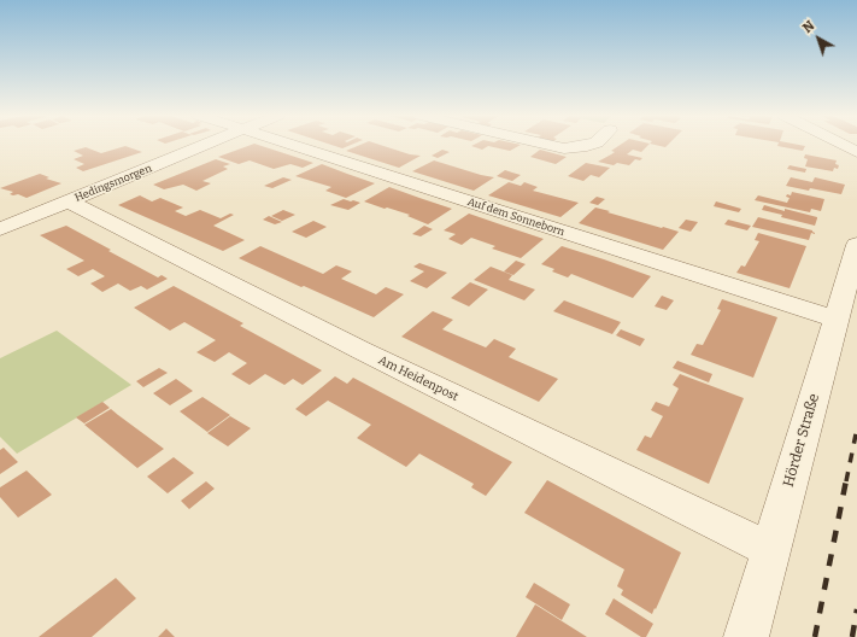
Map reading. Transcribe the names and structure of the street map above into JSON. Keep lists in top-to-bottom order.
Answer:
{
  "streets": {
    "street": [
      "Hedingsmorgen",
      "Auf dem Sonneborn",
      "Am Heidenpost",
      "Hörder Straße"
    ]
  },
  "crossings": [
    ["Hedingsmorgen", "Am Heidenpost"],
    ["Auf dem Sonneborn", "Hörder Straße"],
    ["Am Heidenpost", "Hörder Straße"]
  ],
  "north": "top left"
}
